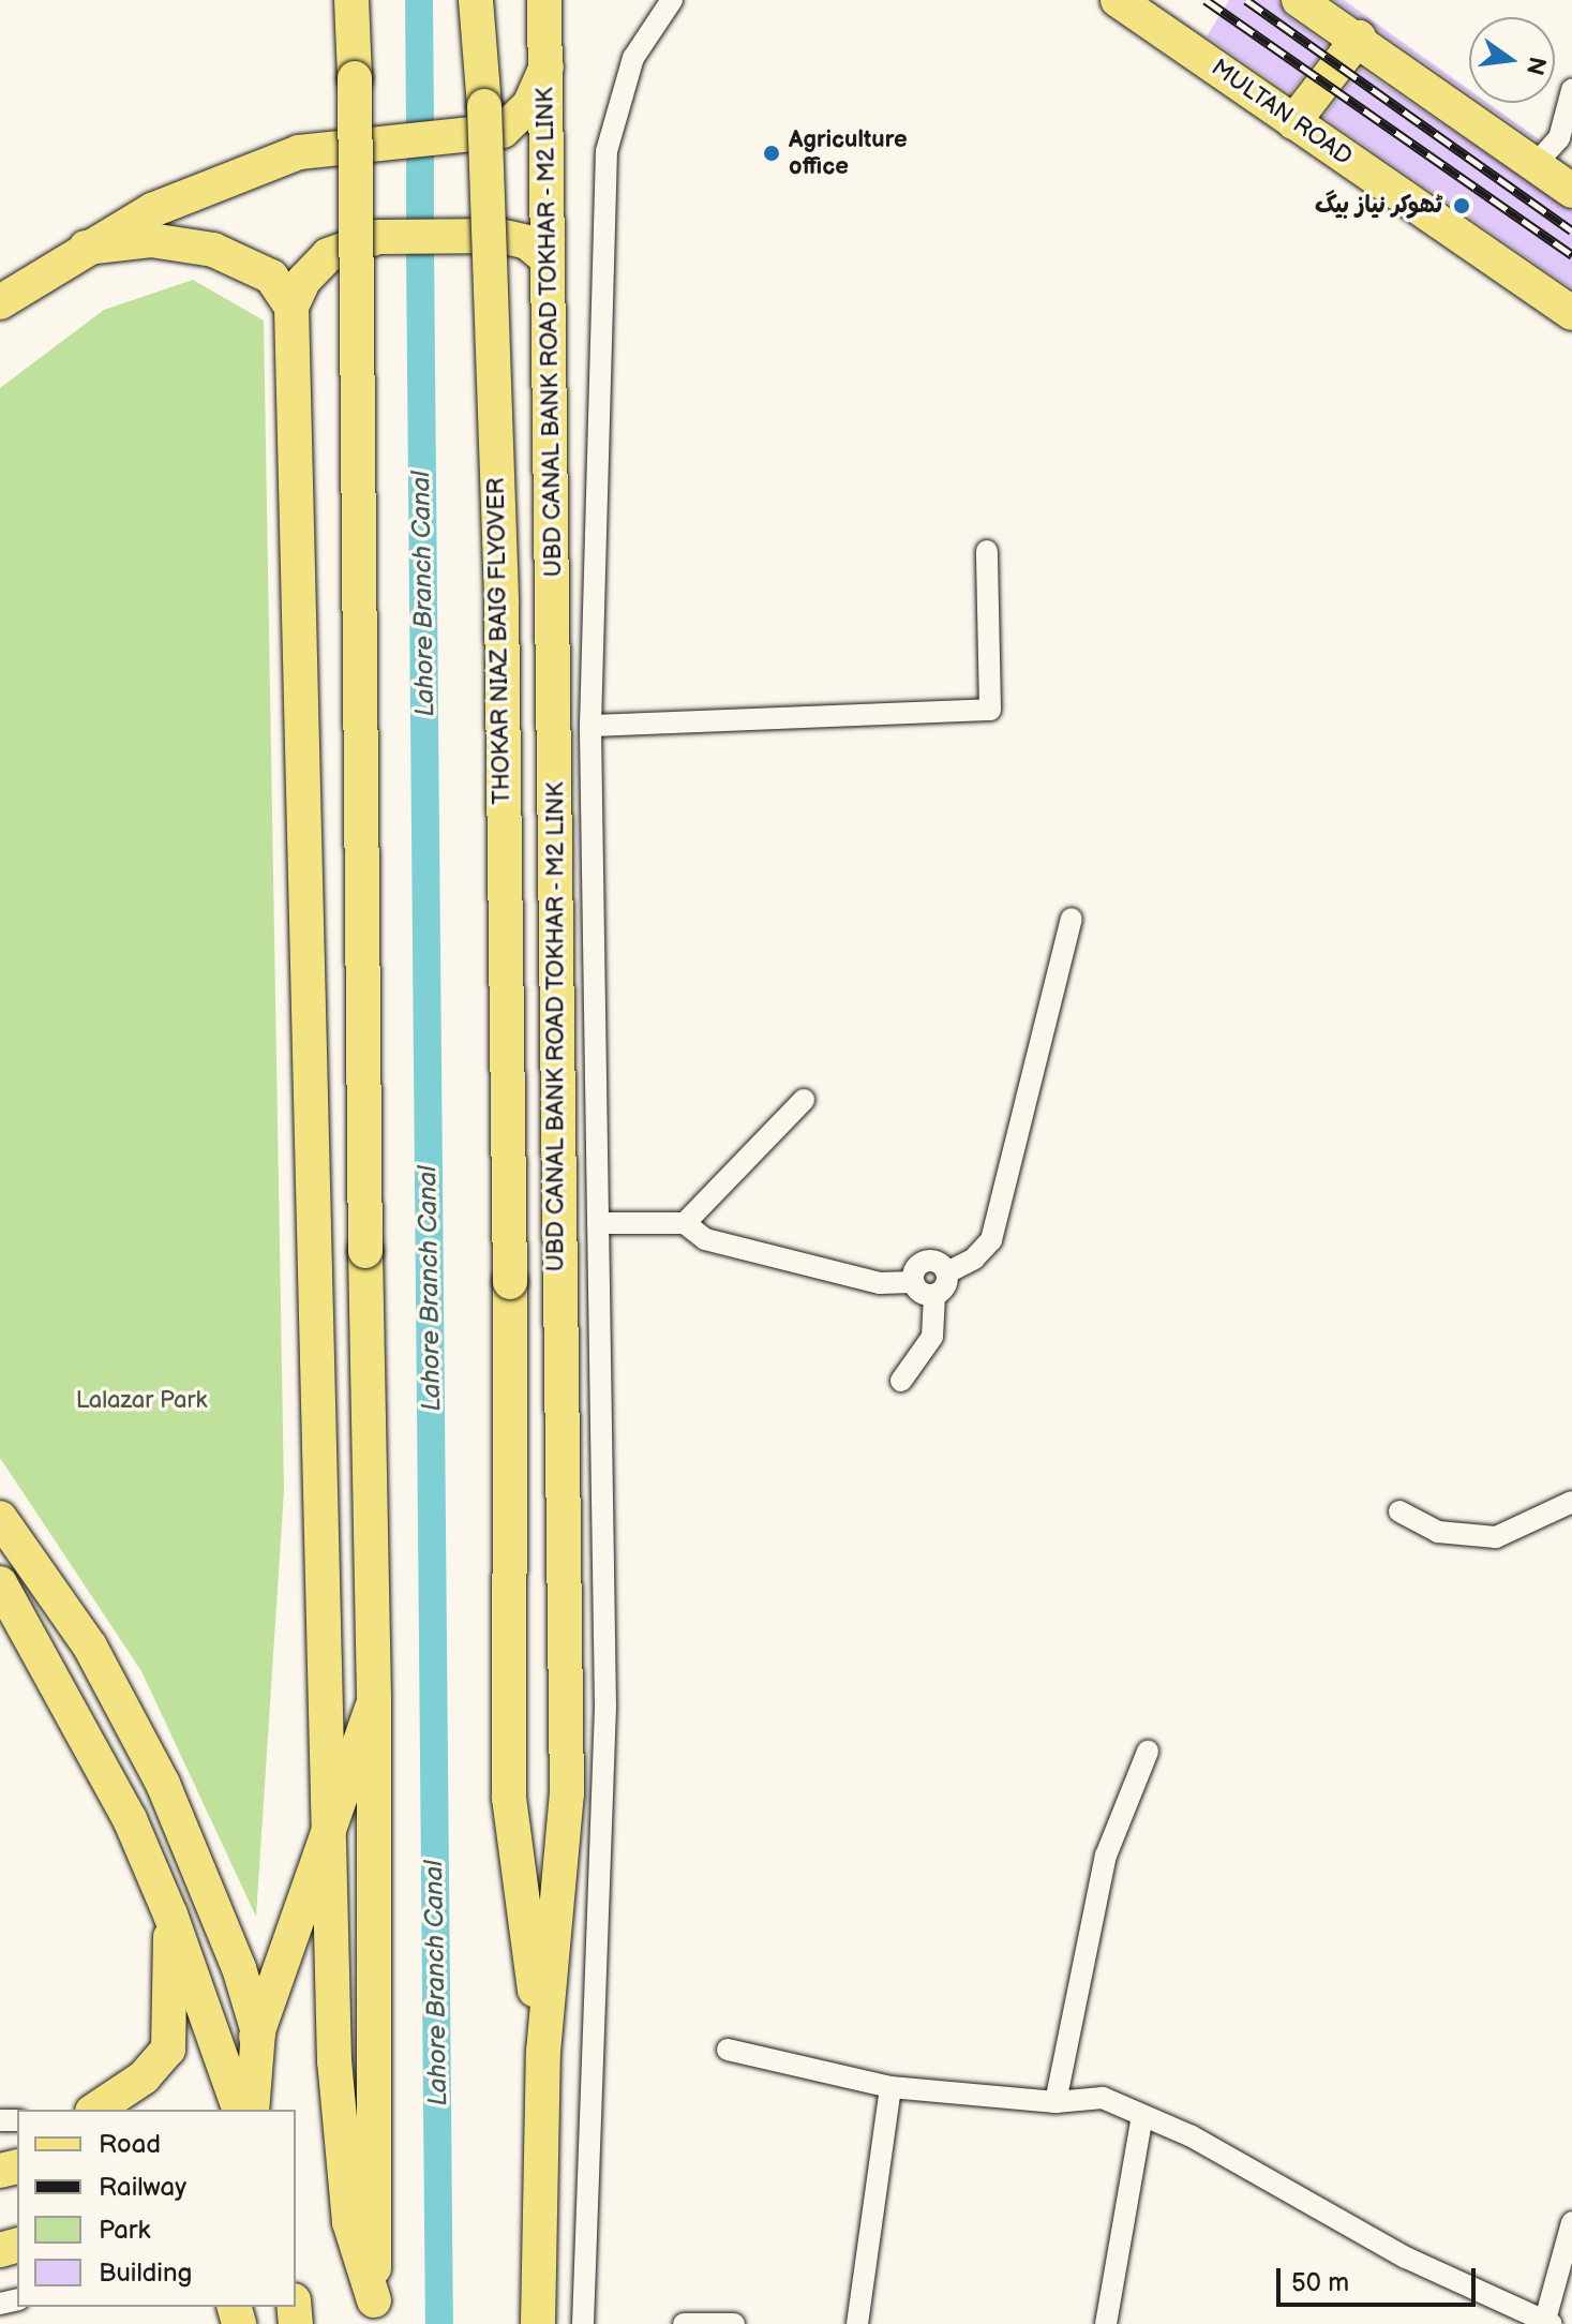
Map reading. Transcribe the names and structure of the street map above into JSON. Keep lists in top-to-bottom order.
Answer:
{
  "streets": {
    "main road": ["MULTAN ROAD", "UBD CANAL BANK ROAD TOKHAR - M2 LINK", "THOKAR NIAZ BAIG FLYOVER"]
  },
  "crossings": [
    ["UBD CANAL BANK ROAD TOKHAR - M2 LINK", "THOKAR NIAZ BAIG FLYOVER"]
  ],
  "water": ["Lahore Branch Canal"],
  "parks": ["Lalazar Park"],
  "places": ["Agriculture office", "ٹھوکر نیاز بیگ"],
  "legend": [
    "Road",
    "Railway",
    "Park",
    "Building"
  ],
  "scale_bar": "50 m",
  "north": "right"
}
